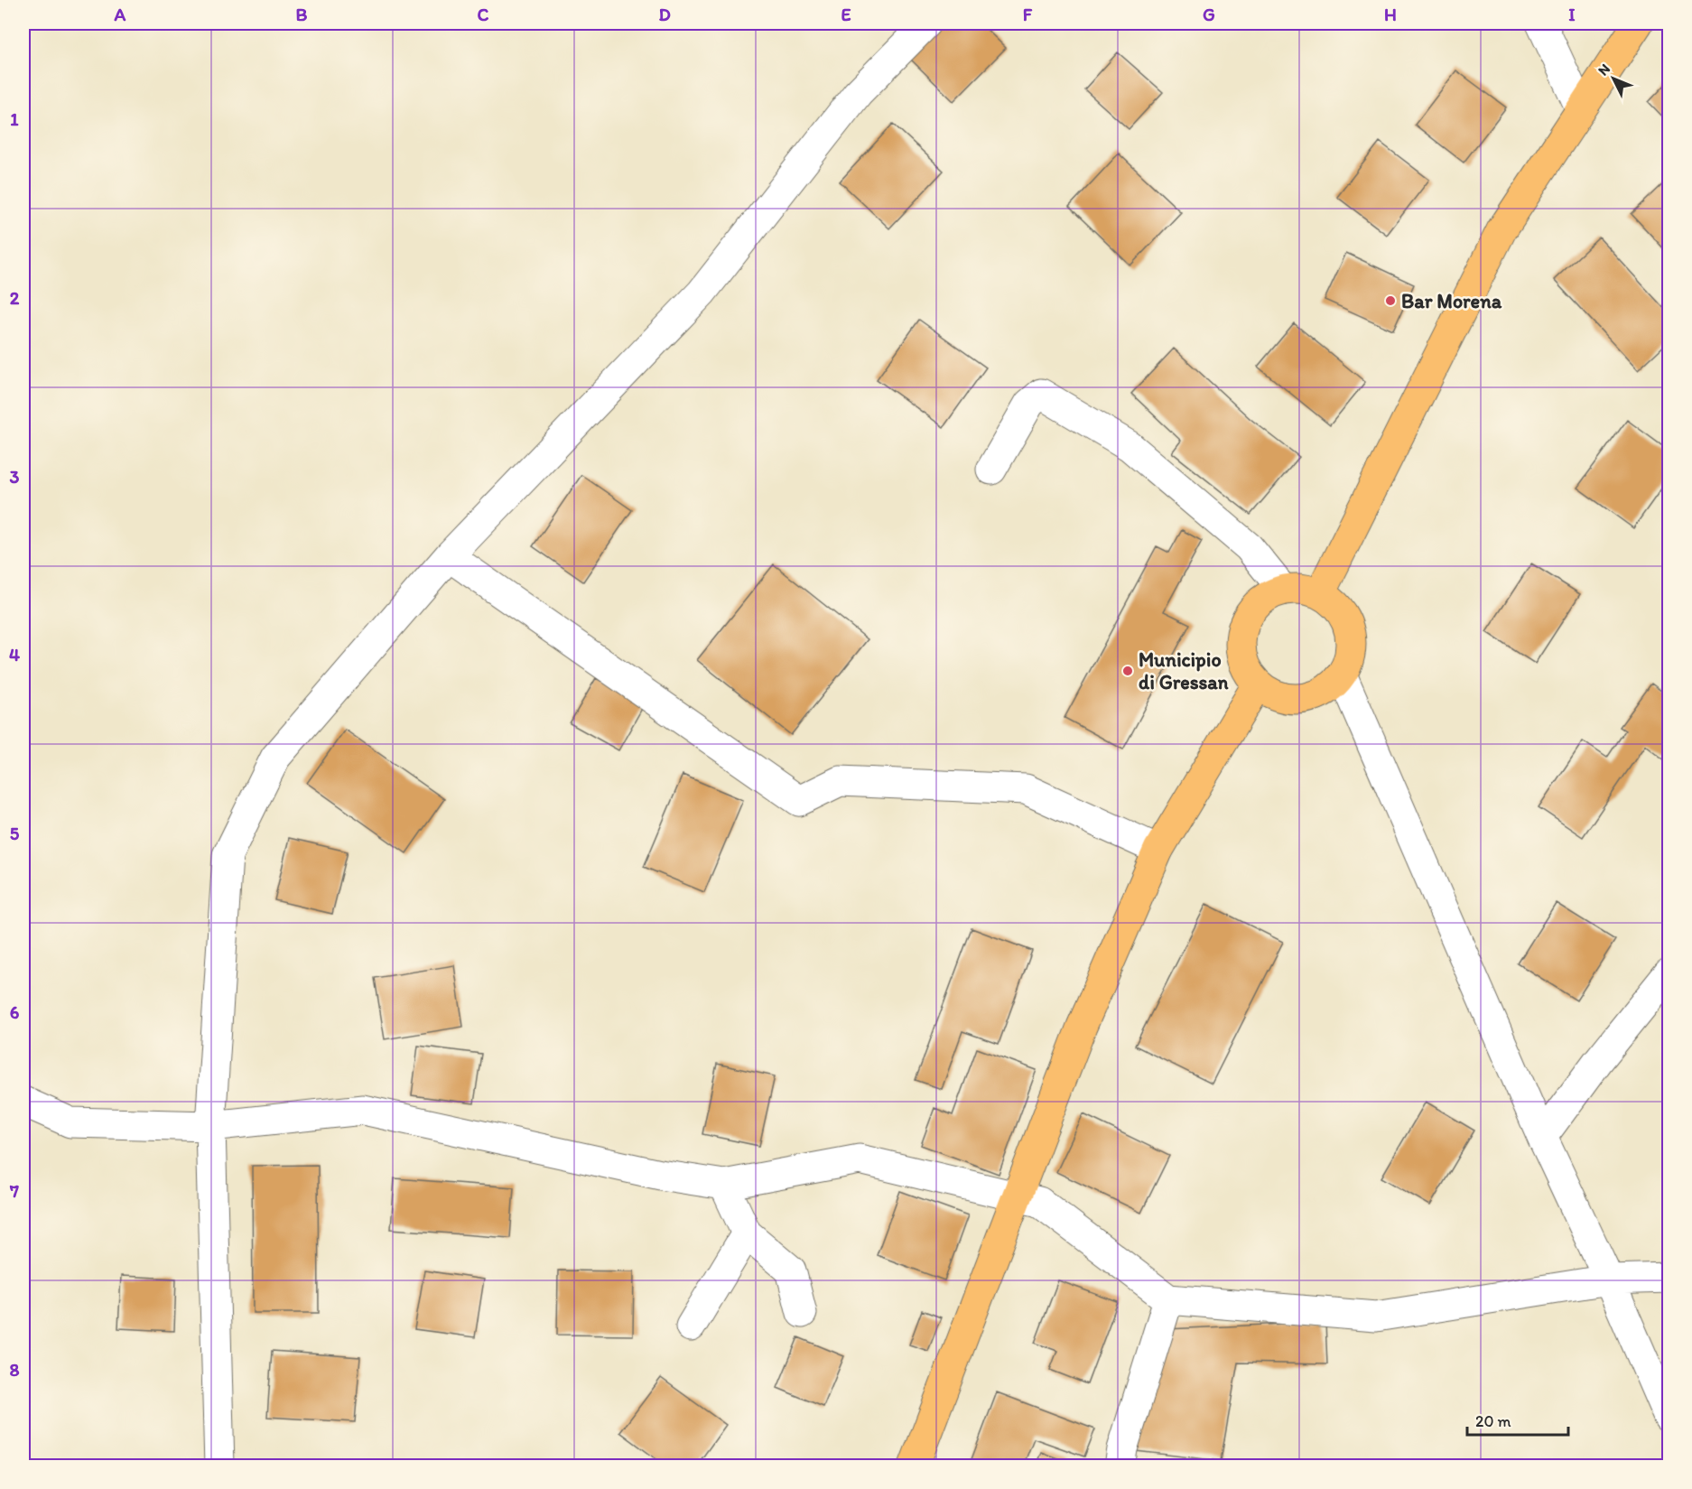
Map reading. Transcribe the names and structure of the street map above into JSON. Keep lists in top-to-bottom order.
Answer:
{
  "places": ["Bar Morena", "Municipio di Gressan"],
  "scale_bar": "20 m",
  "north": "top left",
  "grid": {
    "columns": [
      "A",
      "B",
      "C",
      "D",
      "E",
      "F",
      "G",
      "H",
      "I"
    ],
    "rows": [
      "1",
      "2",
      "3",
      "4",
      "5",
      "6",
      "7",
      "8"
    ]
  }
}
